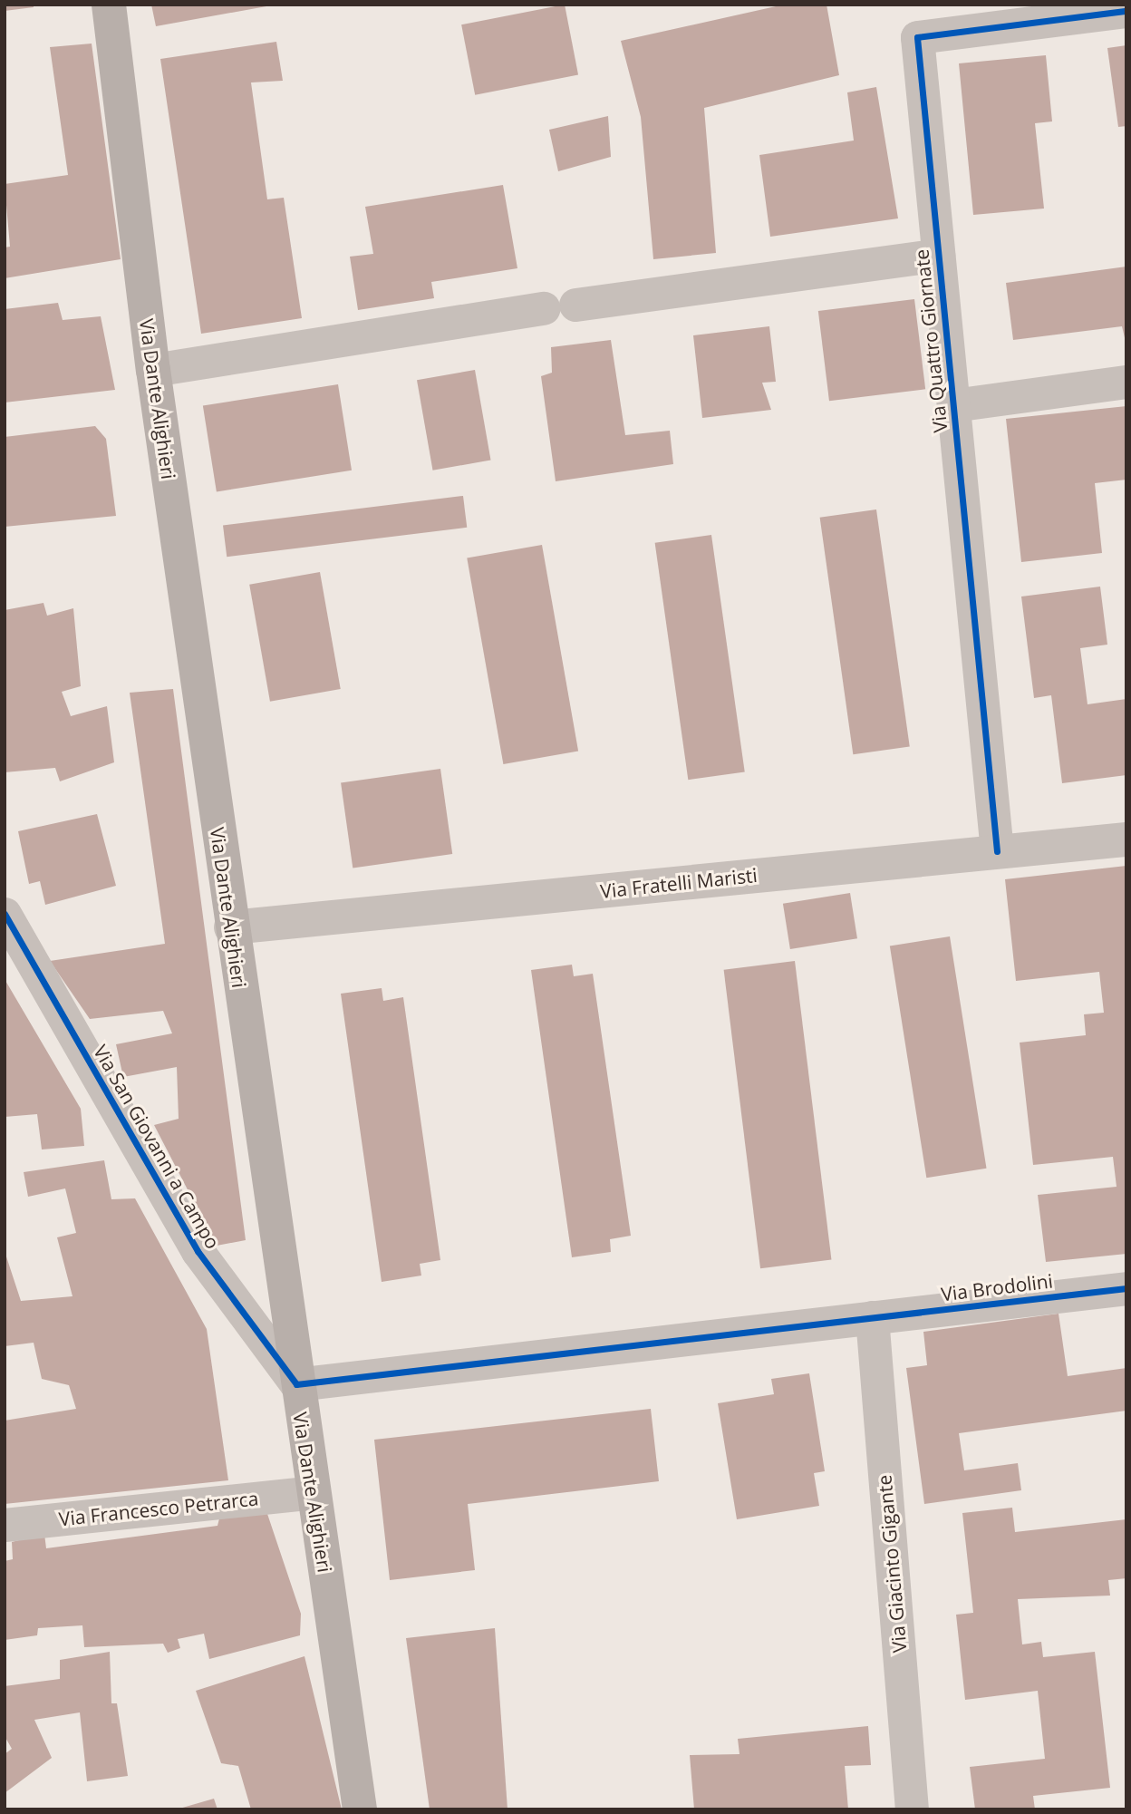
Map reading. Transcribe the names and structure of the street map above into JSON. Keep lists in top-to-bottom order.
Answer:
{
  "streets": {
    "main road": ["Via Dante Alighieri"],
    "street": [
      "Via Quattro Giornate",
      "Via Fratelli Maristi",
      "Via San Giovanni a Campo",
      "Via Brodolini",
      "Via Francesco Petrarca",
      "Via Giacinto Gigante"
    ]
  },
  "crossings": [
    ["Via Quattro Giornate", "Via Fratelli Maristi"],
    ["Via Dante Alighieri", "Via Fratelli Maristi"],
    ["Via Dante Alighieri", "Via San Giovanni a Campo"],
    ["Via Dante Alighieri", "Via Brodolini"],
    ["Via Dante Alighieri", "Via Francesco Petrarca"],
    ["Via San Giovanni a Campo", "Via Brodolini"],
    ["Via Brodolini", "Via Giacinto Gigante"]
  ]
}
